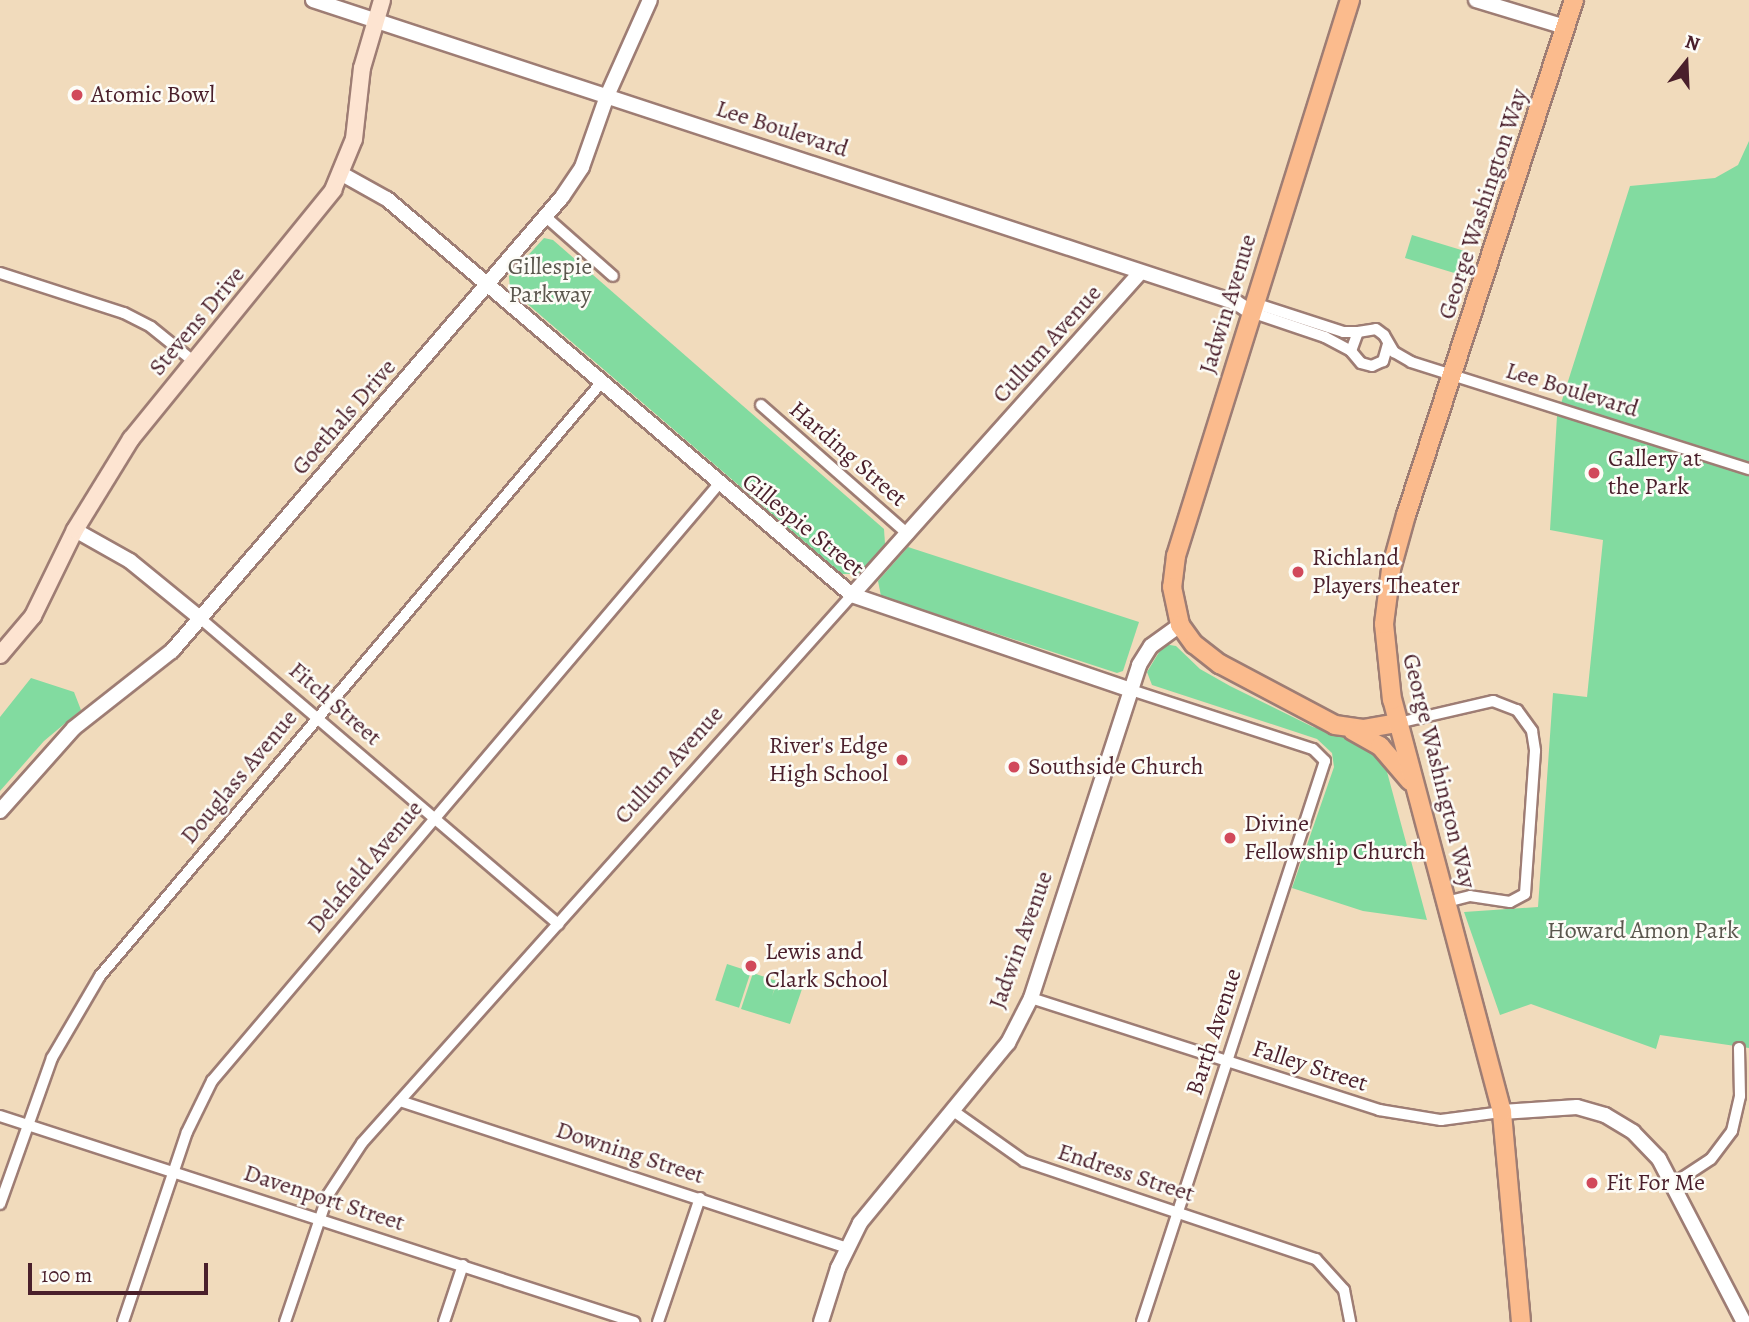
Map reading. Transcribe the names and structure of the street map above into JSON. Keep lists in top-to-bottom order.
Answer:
{
  "streets": {
    "main road": ["George Washington Way", "Jadwin Avenue", "Stevens Drive"],
    "street": [
      "Lee Boulevard",
      "Cullum Avenue",
      "Goethals Drive",
      "Harding Street",
      "Gillespie Street",
      "Fitch Street",
      "Douglass Avenue",
      "Delafield Avenue",
      "Barth Avenue",
      "Falley Street",
      "Downing Street",
      "Endress Street",
      "Davenport Street"
    ]
  },
  "crossings": [
    ["Lee Boulevard", "George Washington Way"],
    ["Lee Boulevard", "Jadwin Avenue"],
    ["Lee Boulevard", "Stevens Drive"],
    ["Lee Boulevard", "Cullum Avenue"],
    ["Lee Boulevard", "Goethals Drive"],
    ["George Washington Way", "Falley Street"],
    ["Jadwin Avenue", "Gillespie Street"],
    ["Jadwin Avenue", "Falley Street"],
    ["Jadwin Avenue", "Downing Street"],
    ["Jadwin Avenue", "Endress Street"],
    ["Stevens Drive", "Gillespie Street"],
    ["Stevens Drive", "Fitch Street"],
    ["Cullum Avenue", "Harding Street"],
    ["Cullum Avenue", "Gillespie Street"],
    ["Cullum Avenue", "Fitch Street"],
    ["Cullum Avenue", "Downing Street"],
    ["Cullum Avenue", "Davenport Street"],
    ["Goethals Drive", "Gillespie Street"],
    ["Goethals Drive", "Fitch Street"],
    ["Gillespie Street", "Douglass Avenue"],
    ["Gillespie Street", "Delafield Avenue"],
    ["Gillespie Street", "Barth Avenue"],
    ["Fitch Street", "Douglass Avenue"],
    ["Fitch Street", "Delafield Avenue"],
    ["Douglass Avenue", "Davenport Street"],
    ["Delafield Avenue", "Davenport Street"],
    ["Barth Avenue", "Falley Street"],
    ["Barth Avenue", "Endress Street"]
  ],
  "parks": ["Gillespie Parkway", "Howard Amon Park"],
  "places": [
    "Atomic Bowl",
    "Gallery at the Park",
    "Richland Players Theater",
    "River's Edge High School",
    "Southside Church",
    "Divine Fellowship Church",
    "Lewis and Clark School",
    "Fit For Me"
  ],
  "scale_bar": "100 m",
  "north": "top"
}
